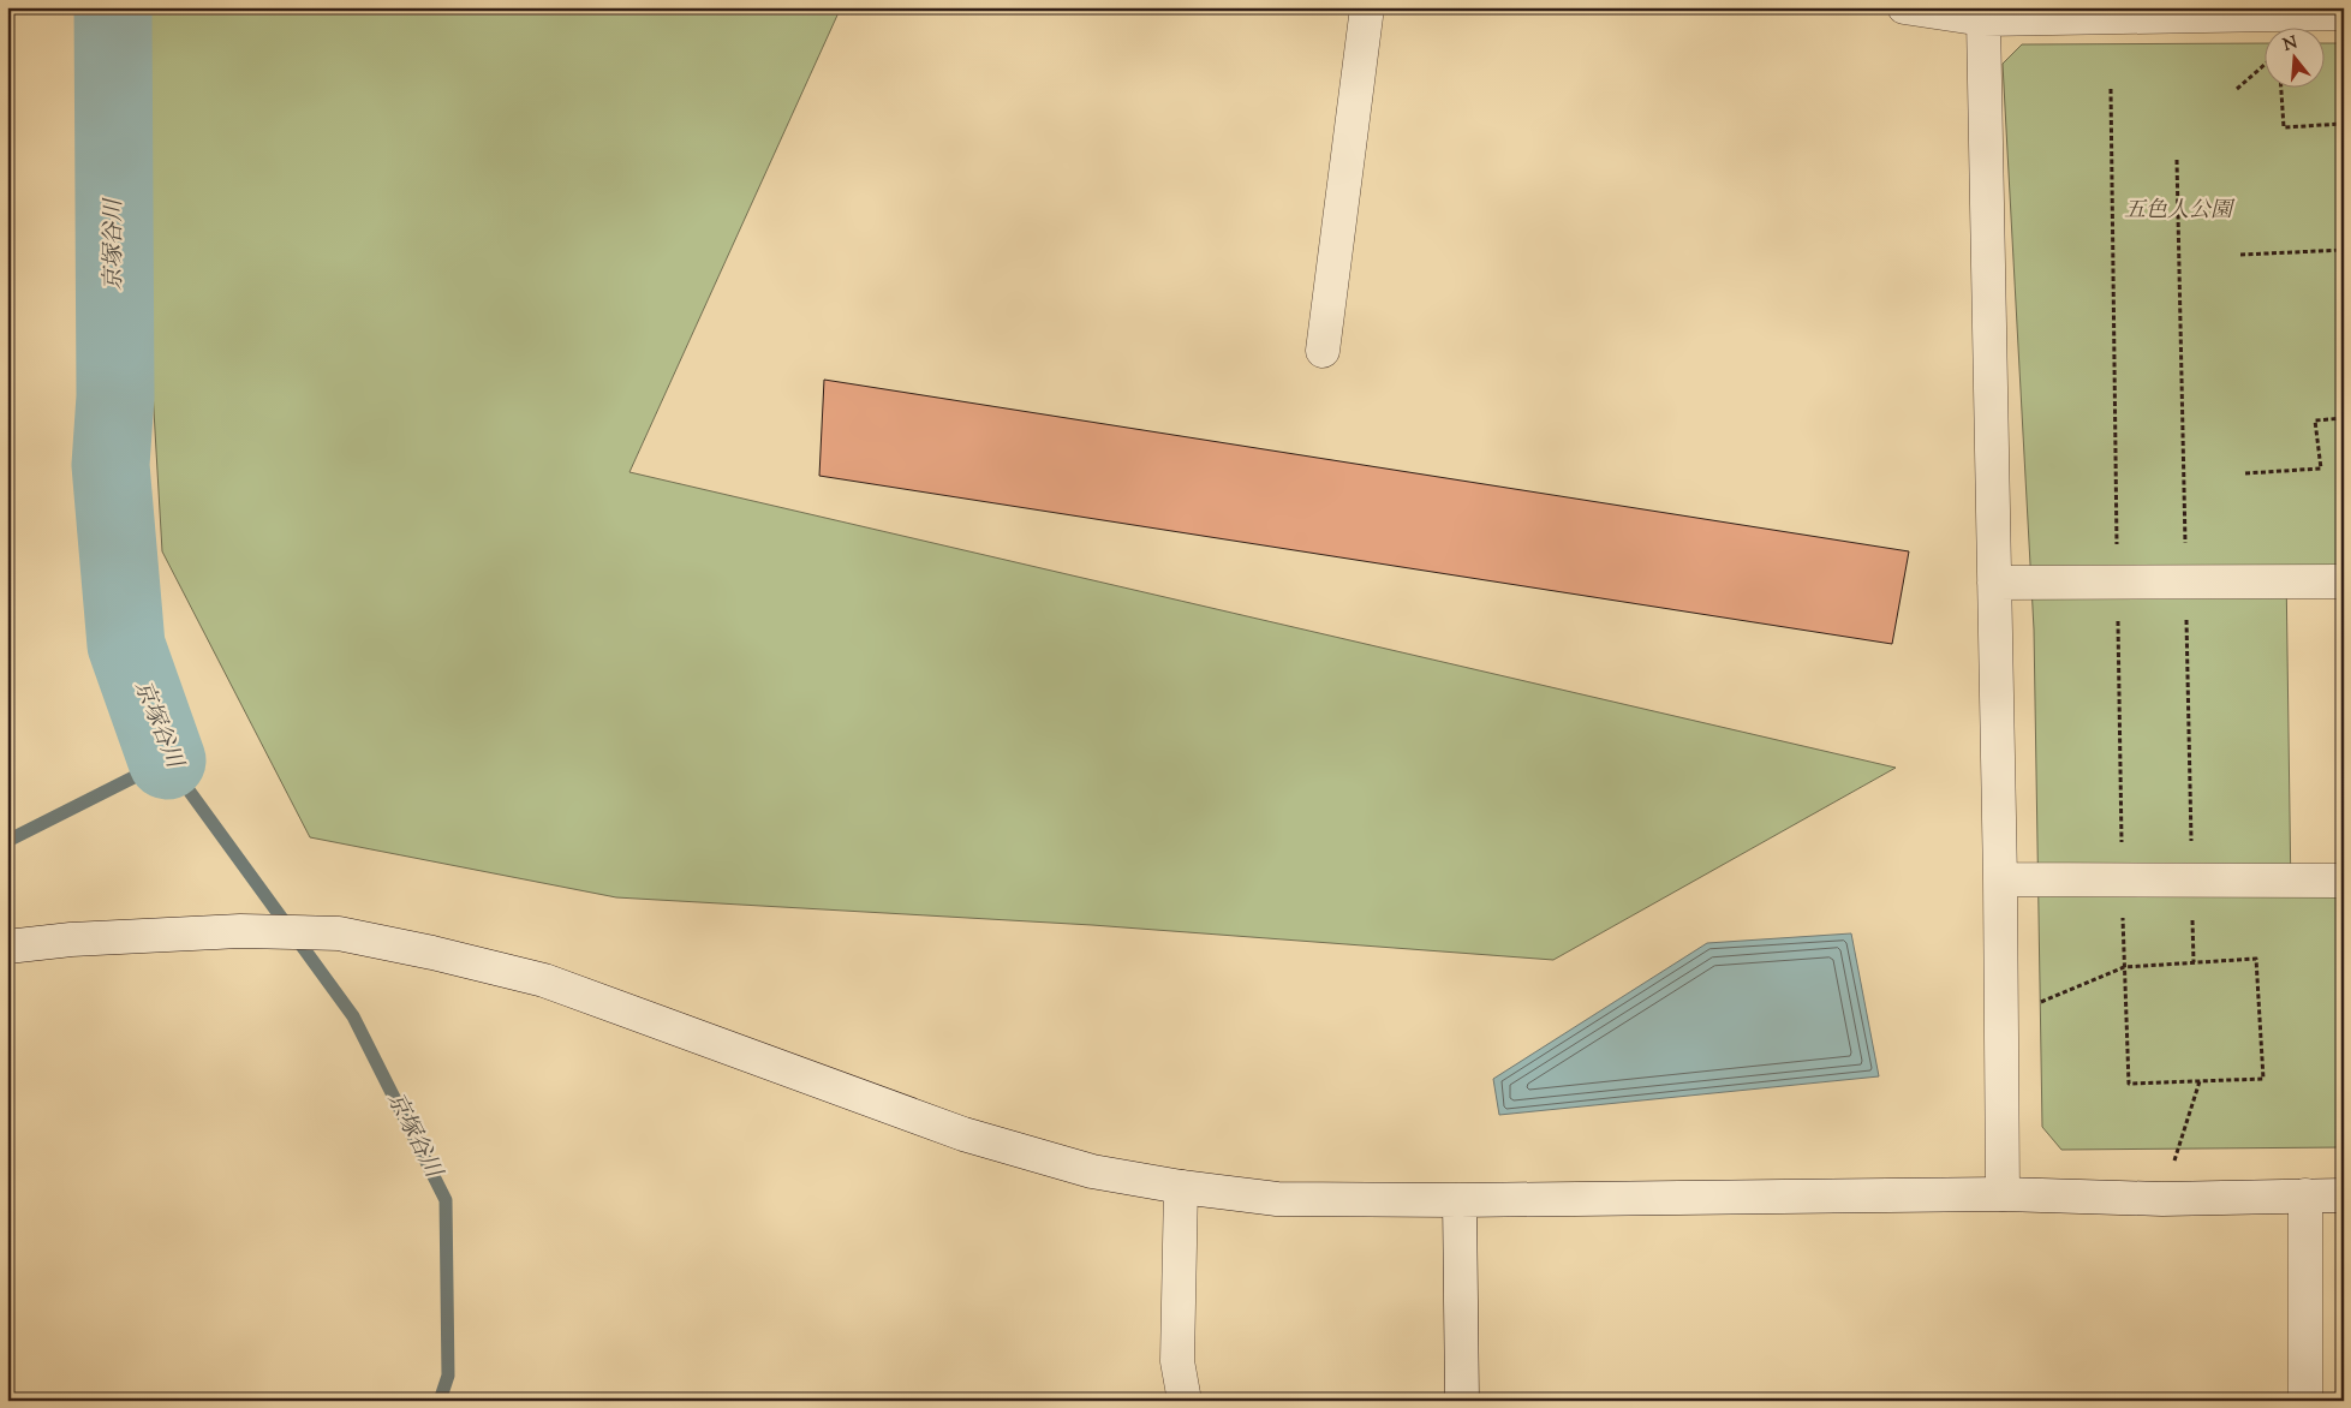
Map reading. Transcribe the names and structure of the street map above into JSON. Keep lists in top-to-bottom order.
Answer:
{
  "water": ["京塚谷川"],
  "parks": ["五色人公園"],
  "north": "top"
}
